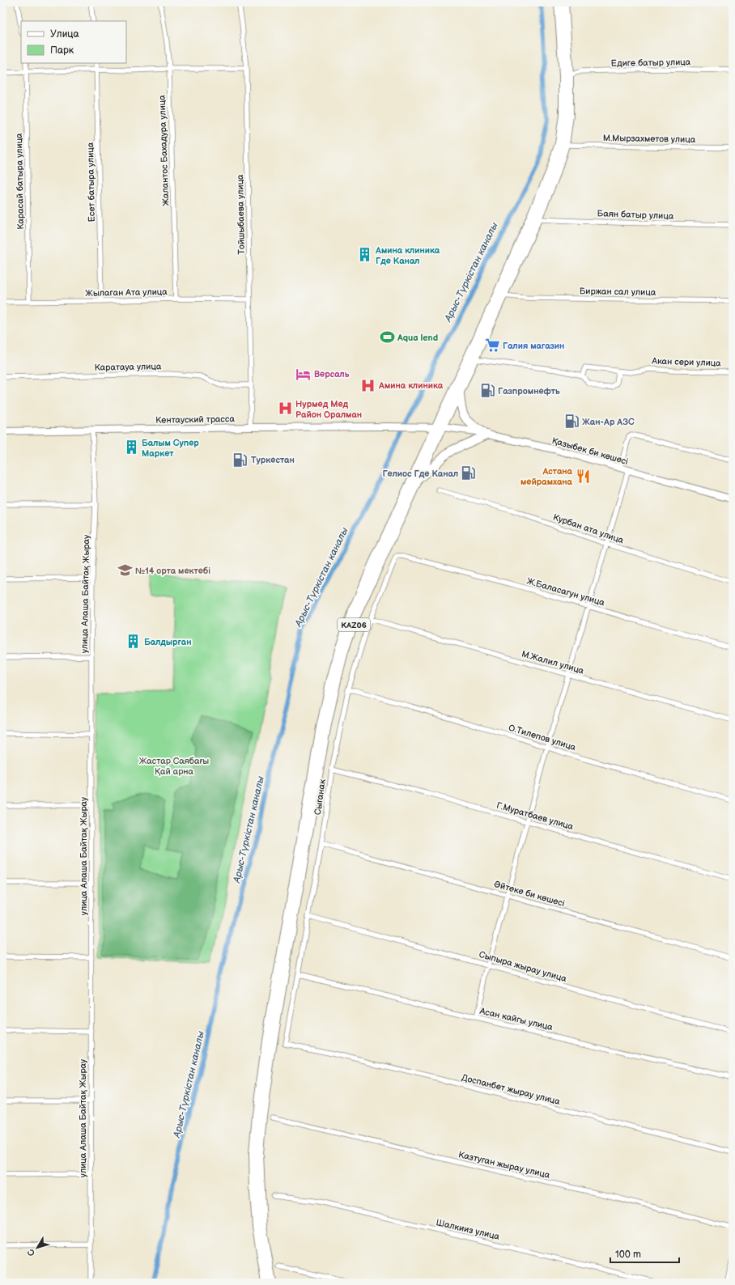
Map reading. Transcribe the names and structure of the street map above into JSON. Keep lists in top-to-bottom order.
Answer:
{
  "streets": {
    "highway": ["KАZ06"],
    "main road": ["Кентауский трасса", "Қазыбек би көшесі"],
    "street": [
      "Едиге батыр улица",
      "М.Мырзахметов улица",
      "Жалантос Бахадура улица",
      "Карасай батыра улица",
      "Есет батыра улица",
      "Тойшыбаева улица",
      "Баян батыр улица",
      "Биржан сал улица",
      "Жылаган Ата улица",
      "Акан сери улица",
      "Каратауа улица",
      "Курбан ата улица",
      "Ж.Баласагун улица",
      "улица Алаша Байтақ Жырау",
      "М.Жалил улица",
      "О.Тилепов улица",
      "Сыганак",
      "Г.Муратбаев улица",
      "Әйтеке би көшесі",
      "Сыпыра жырау улица",
      "Асан кайгы улица",
      "Доспанбет жырау улица",
      "Казтуган жырау улица",
      "Шалкииз улица"
    ]
  },
  "crossings": [
    ["Едиге батыр улица", "KАZ06"],
    ["М.Мырзахметов улица", "KАZ06"],
    ["Жалантос Бахадура улица", "Жылаган Ата улица"],
    ["Карасай батыра улица", "Жылаган Ата улица"],
    ["Есет батыра улица", "Жылаган Ата улица"],
    ["Тойшыбаева улица", "Жылаган Ата улица"],
    ["Тойшыбаева улица", "Каратауа улица"],
    ["Тойшыбаева улица", "Кентауский трасса"],
    ["Баян батыр улица", "KАZ06"],
    ["Биржан сал улица", "KАZ06"],
    ["Кентауский трасса", "Қазыбек би көшесі"],
    ["Кентауский трасса", "улица Алаша Байтақ Жырау"],
    ["Қазыбек би көшесі", "KАZ06"],
    ["Ж.Баласагун улица", "Сыганак"],
    ["М.Жалил улица", "Сыганак"],
    ["О.Тилепов улица", "Сыганак"],
    ["Сыганак", "Г.Муратбаев улица"],
    ["Сыганак", "Әйтеке би көшесі"],
    ["Сыганак", "Сыпыра жырау улица"],
    ["Сыганак", "Асан кайгы улица"],
    ["Сыганак", "Доспанбет жырау улица"]
  ],
  "water": ["Арыс-Түркістан каналы"],
  "parks": ["Жастар Саябағы Қай арна"],
  "places": {
    "building": ["Амина клиника Где Канал", "Балым Супер Маркет", "Балдырган"],
    "sports": ["Aqua lend"],
    "supermarket": ["Галия магазин"],
    "hotel": ["Версаль"],
    "hospital": ["Амина клиника", "Нурмед Мед Район Оралман"],
    "fuel station": [
      "Газпромнефть",
      "Жан-Ар АЗС",
      "Туркестан",
      "Гелиос Где Канал"
    ],
    "restaurant": ["Астана мейрамхана"],
    "school or university": ["№14 орта мектебі"]
  },
  "legend": ["Улица", "Парк"],
  "scale_bar": "100 m",
  "north": "bottom left"
}
